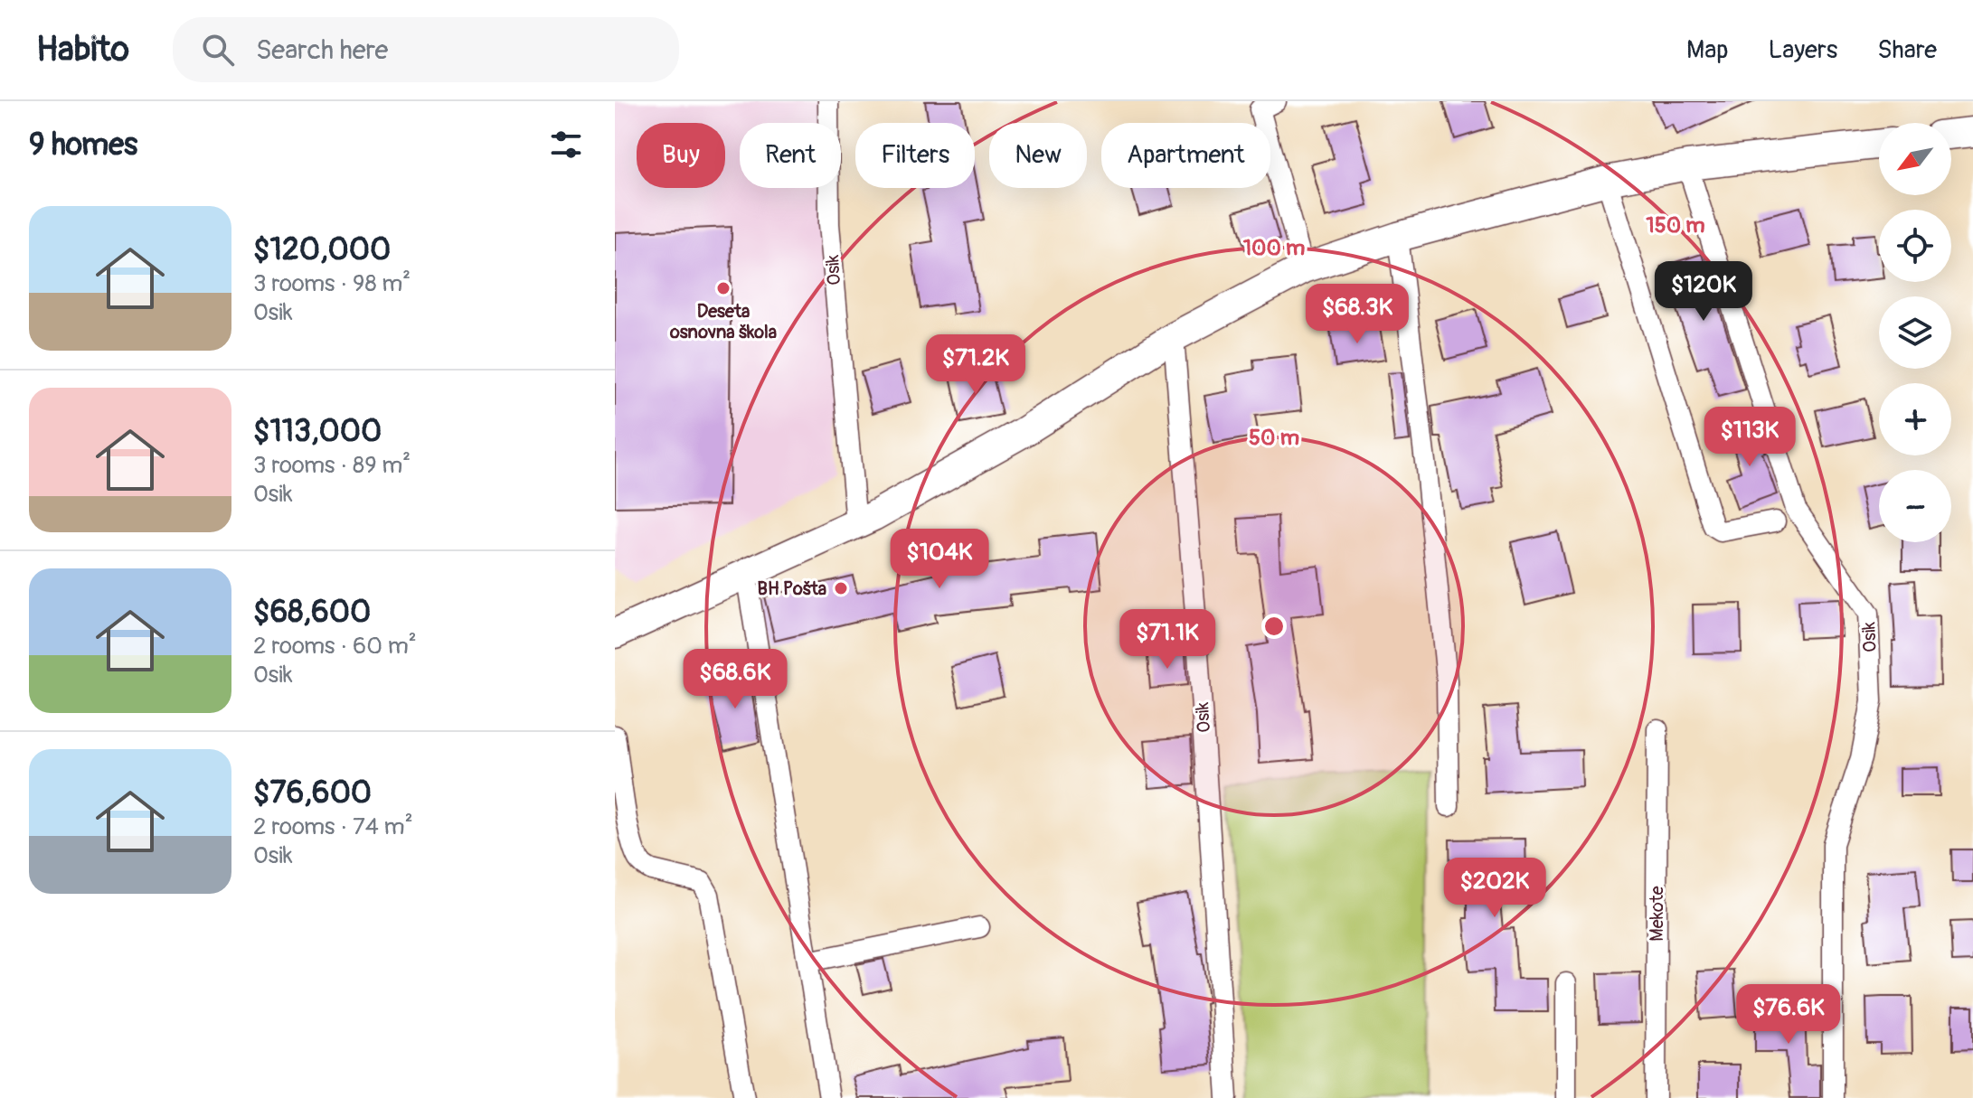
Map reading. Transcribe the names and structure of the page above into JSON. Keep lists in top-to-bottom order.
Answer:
{
  "streets": {
    "street": ["Osik", "Mekote"]
  },
  "places": ["Deseta osnovna škola", "BH Pošta"],
  "north": "bottom left",
  "page": {
    "header": "Habito",
    "search": "Search here",
    "nav": ["Map", "Layers", "Share"],
    "heading": "9 homes",
    "map_buttons": ["+", "−"],
    "chip": [
      "Buy",
      "Rent",
      "Filters",
      "New",
      "Apartment"
    ],
    "list": [
      {
        "name": "$120,000",
        "note": "3 rooms · 98 m² · Osik"
      },
      {
        "name": "$113,000",
        "note": "3 rooms · 89 m² · Osik"
      },
      {
        "name": "$68,600",
        "note": "2 rooms · 60 m² · Osik"
      },
      {
        "name": "$76,600",
        "note": "2 rooms · 74 m² · Osik"
      }
    ],
    "price": [
      "$120K",
      "$68.3K",
      "$71.2K",
      "$113K",
      "$104K",
      "$71.1K",
      "$68.6K",
      "$202K",
      "$76.6K"
    ]
  },
  "rings": ["150 m", "100 m", "50 m"]
}
